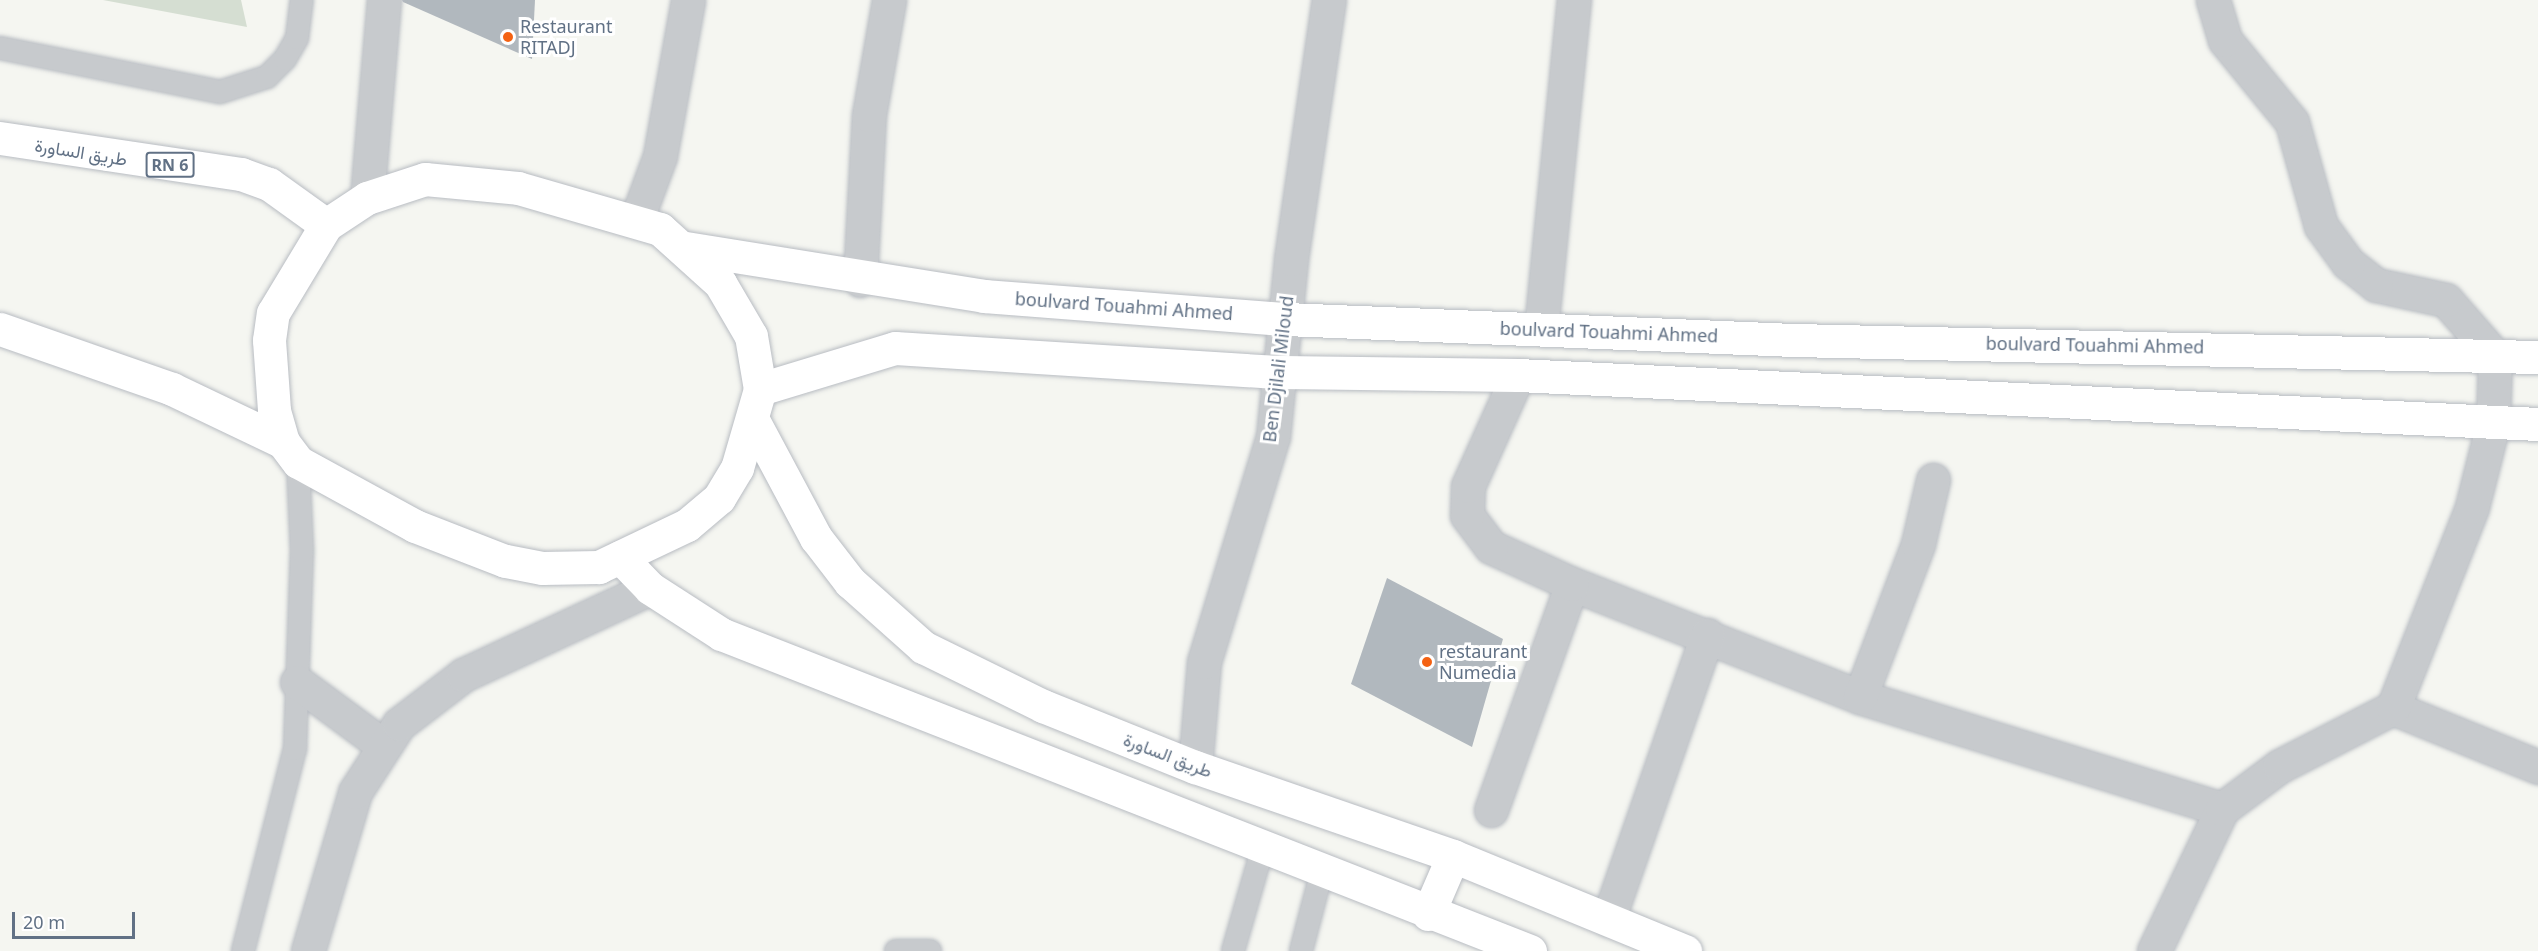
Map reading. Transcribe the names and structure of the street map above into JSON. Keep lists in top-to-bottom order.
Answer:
{
  "streets": {
    "main road": ["طريق الساورة", "RN 6", "boulvard Touahmi Ahmed"],
    "street": ["Ben Djilali Miloud"]
  },
  "crossings": [
    ["طريق الساورة", "Ben Djilali Miloud"],
    ["boulvard Touahmi Ahmed", "Ben Djilali Miloud"]
  ],
  "places": ["Restaurant RITADJ", "restaurant Numedia"],
  "scale_bar": "20 m"
}
